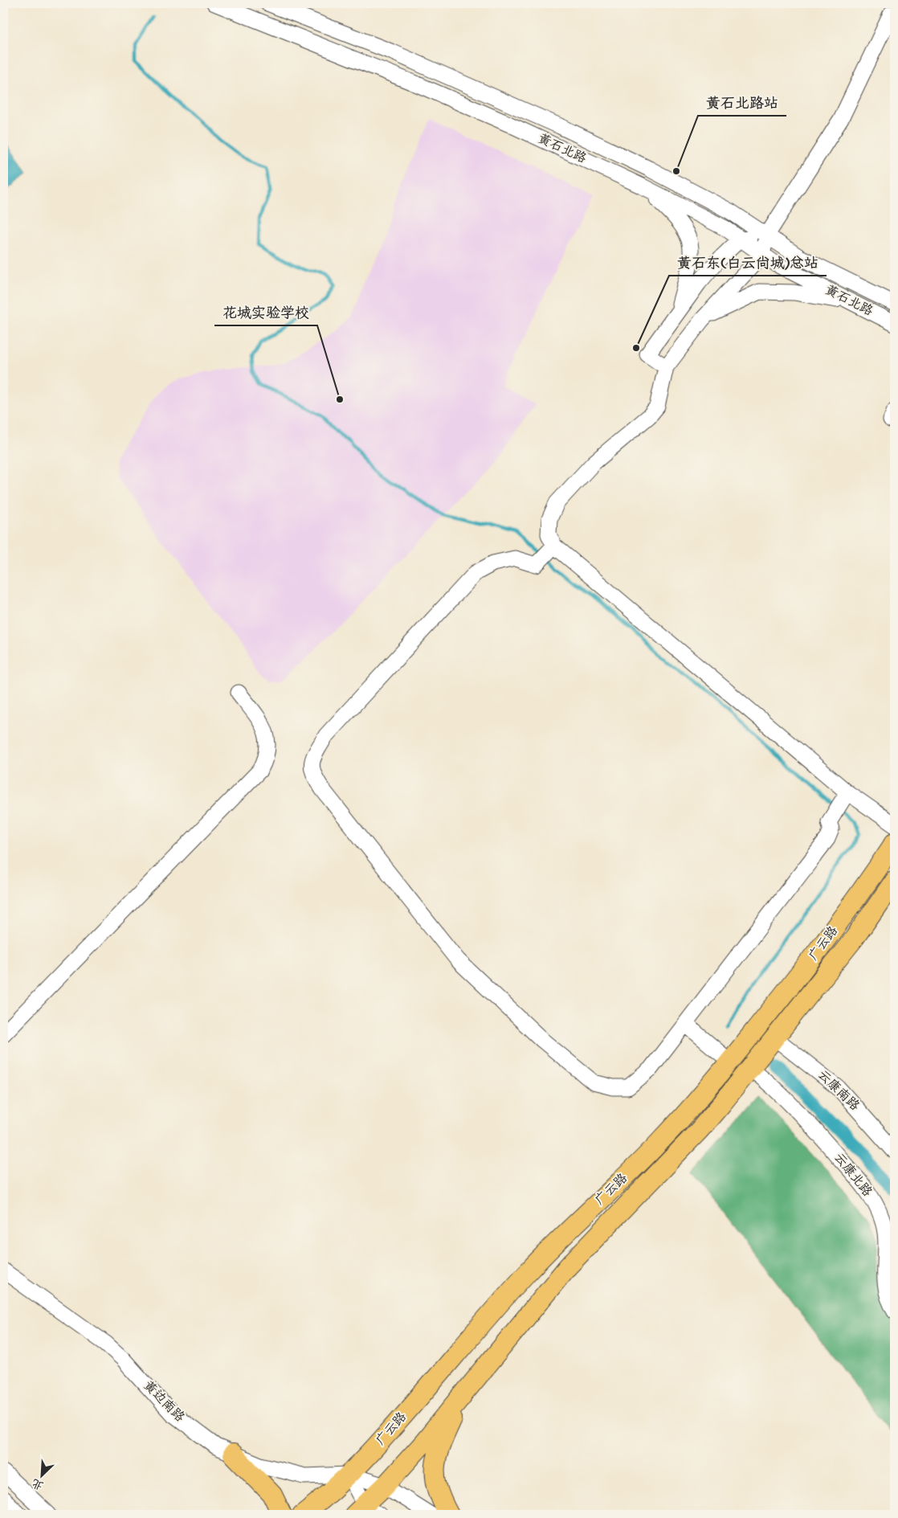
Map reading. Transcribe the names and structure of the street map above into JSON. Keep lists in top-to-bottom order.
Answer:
{
  "streets": {
    "main road": ["广云路"],
    "street": [
      "黄石北路",
      "云康南路",
      "云康北路",
      "黄边南路"
    ]
  },
  "crossings": [
    ["广云路", "云康南路"],
    ["广云路", "云康北路"],
    ["广云路", "黄边南路"]
  ],
  "places": ["黄石北路站", "黄石东(白云尚城)总站", "花城实验学校"],
  "north": "bottom left"
}
